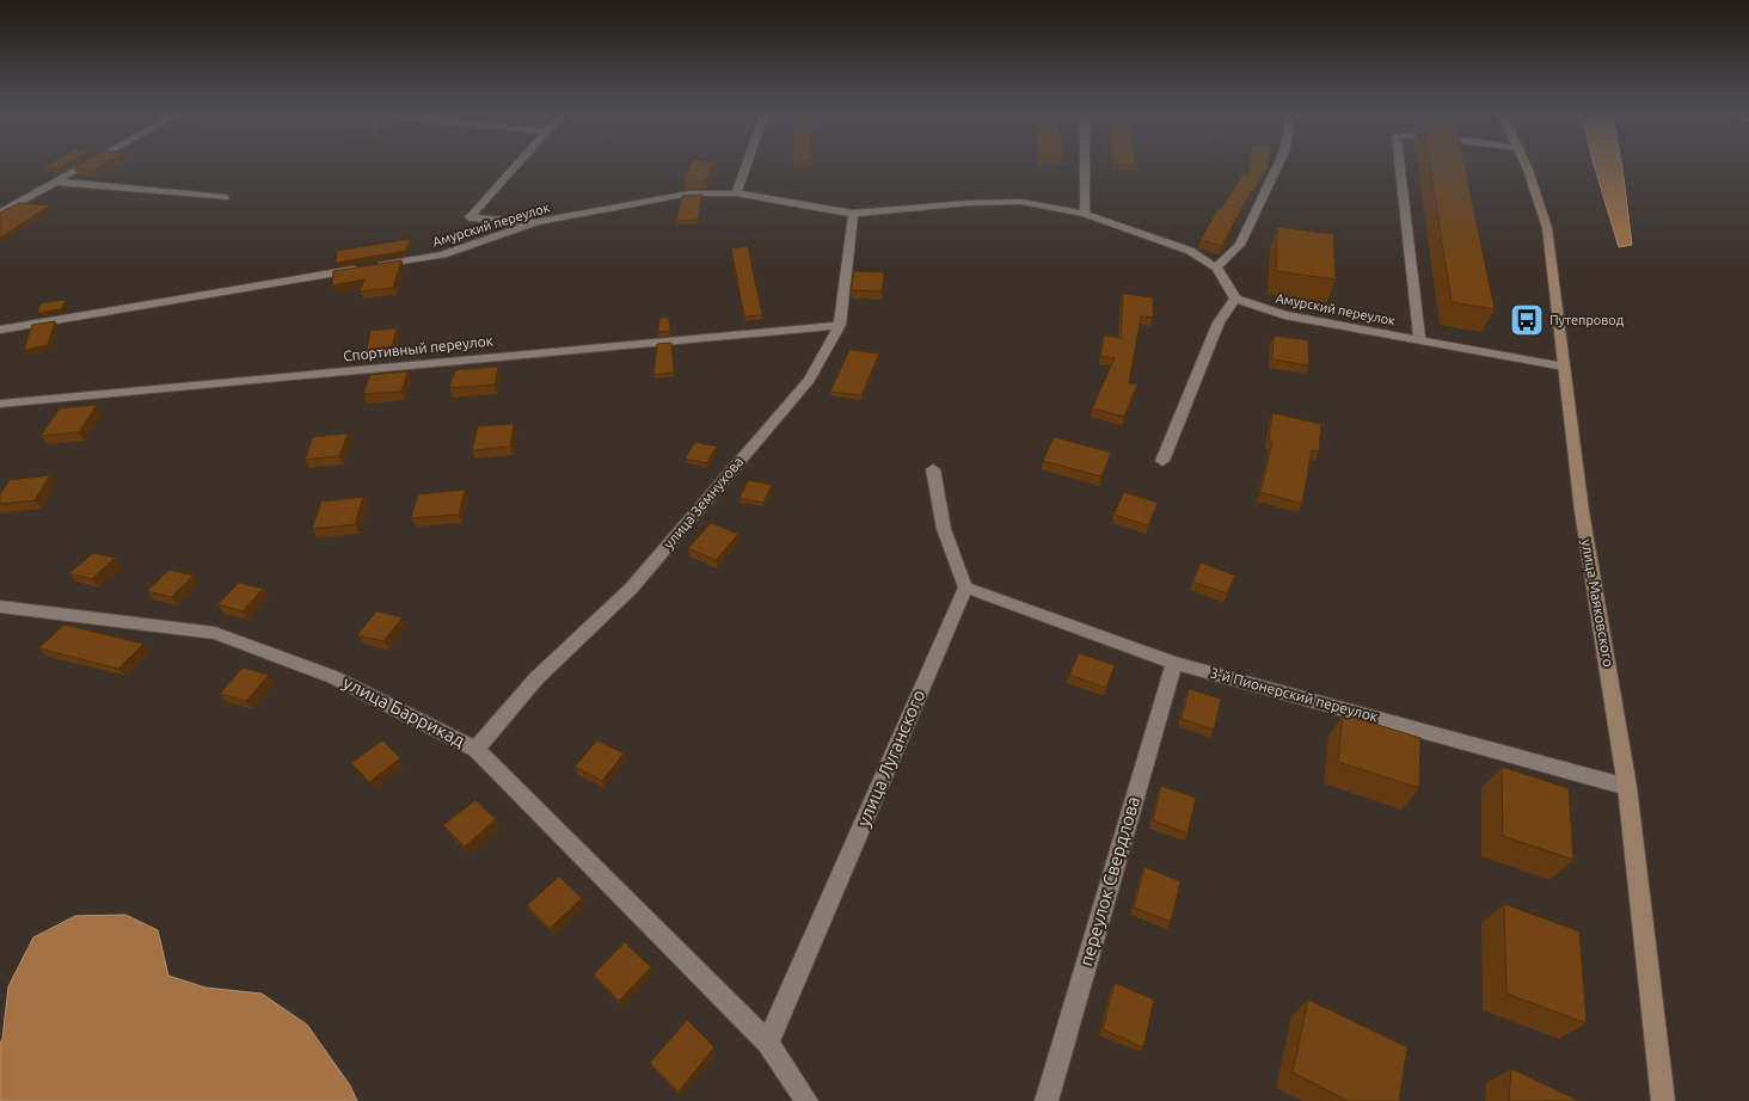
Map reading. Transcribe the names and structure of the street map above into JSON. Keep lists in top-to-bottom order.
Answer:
{
  "streets": {
    "main road": ["улица Маяковского"],
    "street": [
      "Амурский переулок",
      "Спортивный переулок",
      "улица Земнухова",
      "3-й Пионерский переулок",
      "улица Баррикад",
      "улица Луганского",
      "переулок Свердлова"
    ]
  },
  "crossings": [
    ["Амурский переулок", "улица Земнухова"],
    ["Амурский переулок", "улица Маяковского"],
    ["Спортивный переулок", "улица Земнухова"],
    ["улица Земнухова", "улица Баррикад"],
    ["улица Маяковского", "3-й Пионерский переулок"],
    ["3-й Пионерский переулок", "улица Луганского"],
    ["3-й Пионерский переулок", "переулок Свердлова"],
    ["улица Баррикад", "улица Луганского"]
  ],
  "places": {
    "bus stop": ["Путепровод"]
  }
}
